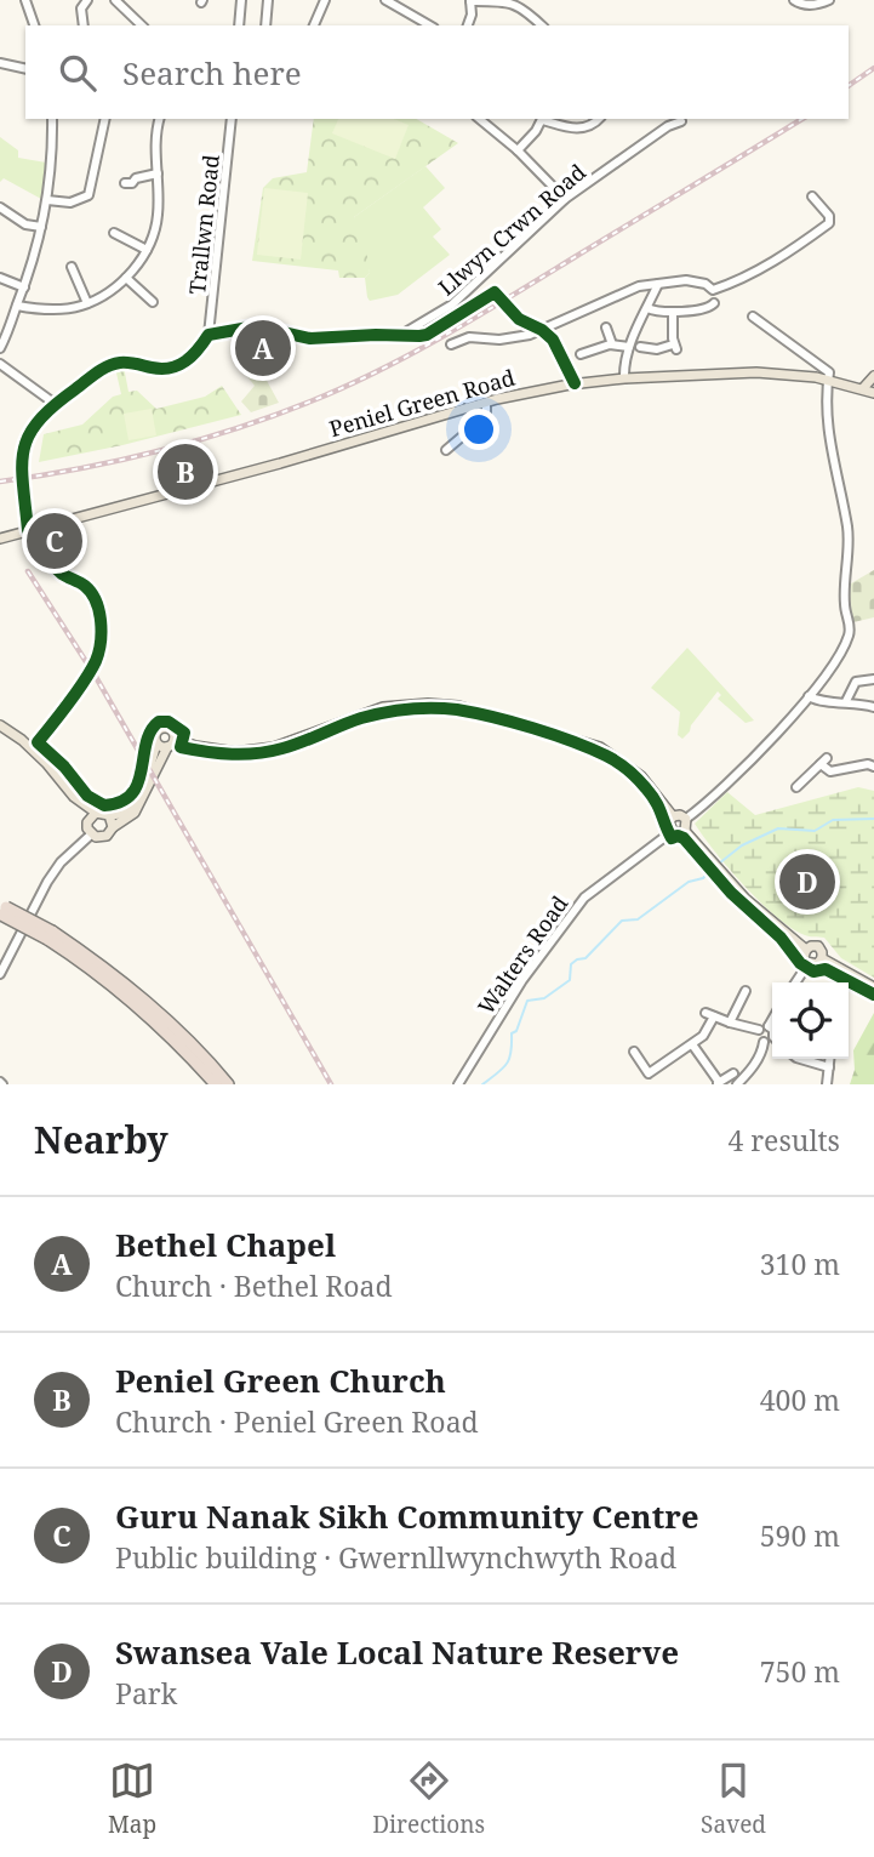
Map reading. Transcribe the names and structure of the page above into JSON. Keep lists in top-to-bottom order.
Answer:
{
  "streets": {
    "main road": ["Peniel Green Road"],
    "street": ["Trallwn Road", "Llwyn Crwn Road", "Walters Road"]
  },
  "page": {
    "search": "Search here",
    "pins": [
      "A",
      "B",
      "C",
      "D"
    ],
    "heading": ["Nearby", "4 results"],
    "list": [
      {
        "mark": "A",
        "name": "Bethel Chapel",
        "note": "Church · Bethel Road",
        "value": "310 m"
      },
      {
        "mark": "B",
        "name": "Peniel Green Church",
        "note": "Church · Peniel Green Road",
        "value": "400 m"
      },
      {
        "mark": "C",
        "name": "Guru Nanak Sikh Community Centre",
        "note": "Public building · Gwernllwynchwyth Road",
        "value": "590 m"
      },
      {
        "mark": "D",
        "name": "Swansea Vale Local Nature Reserve",
        "note": "Park",
        "value": "750 m"
      }
    ],
    "nav": ["Map", "Directions", "Saved"]
  }
}
